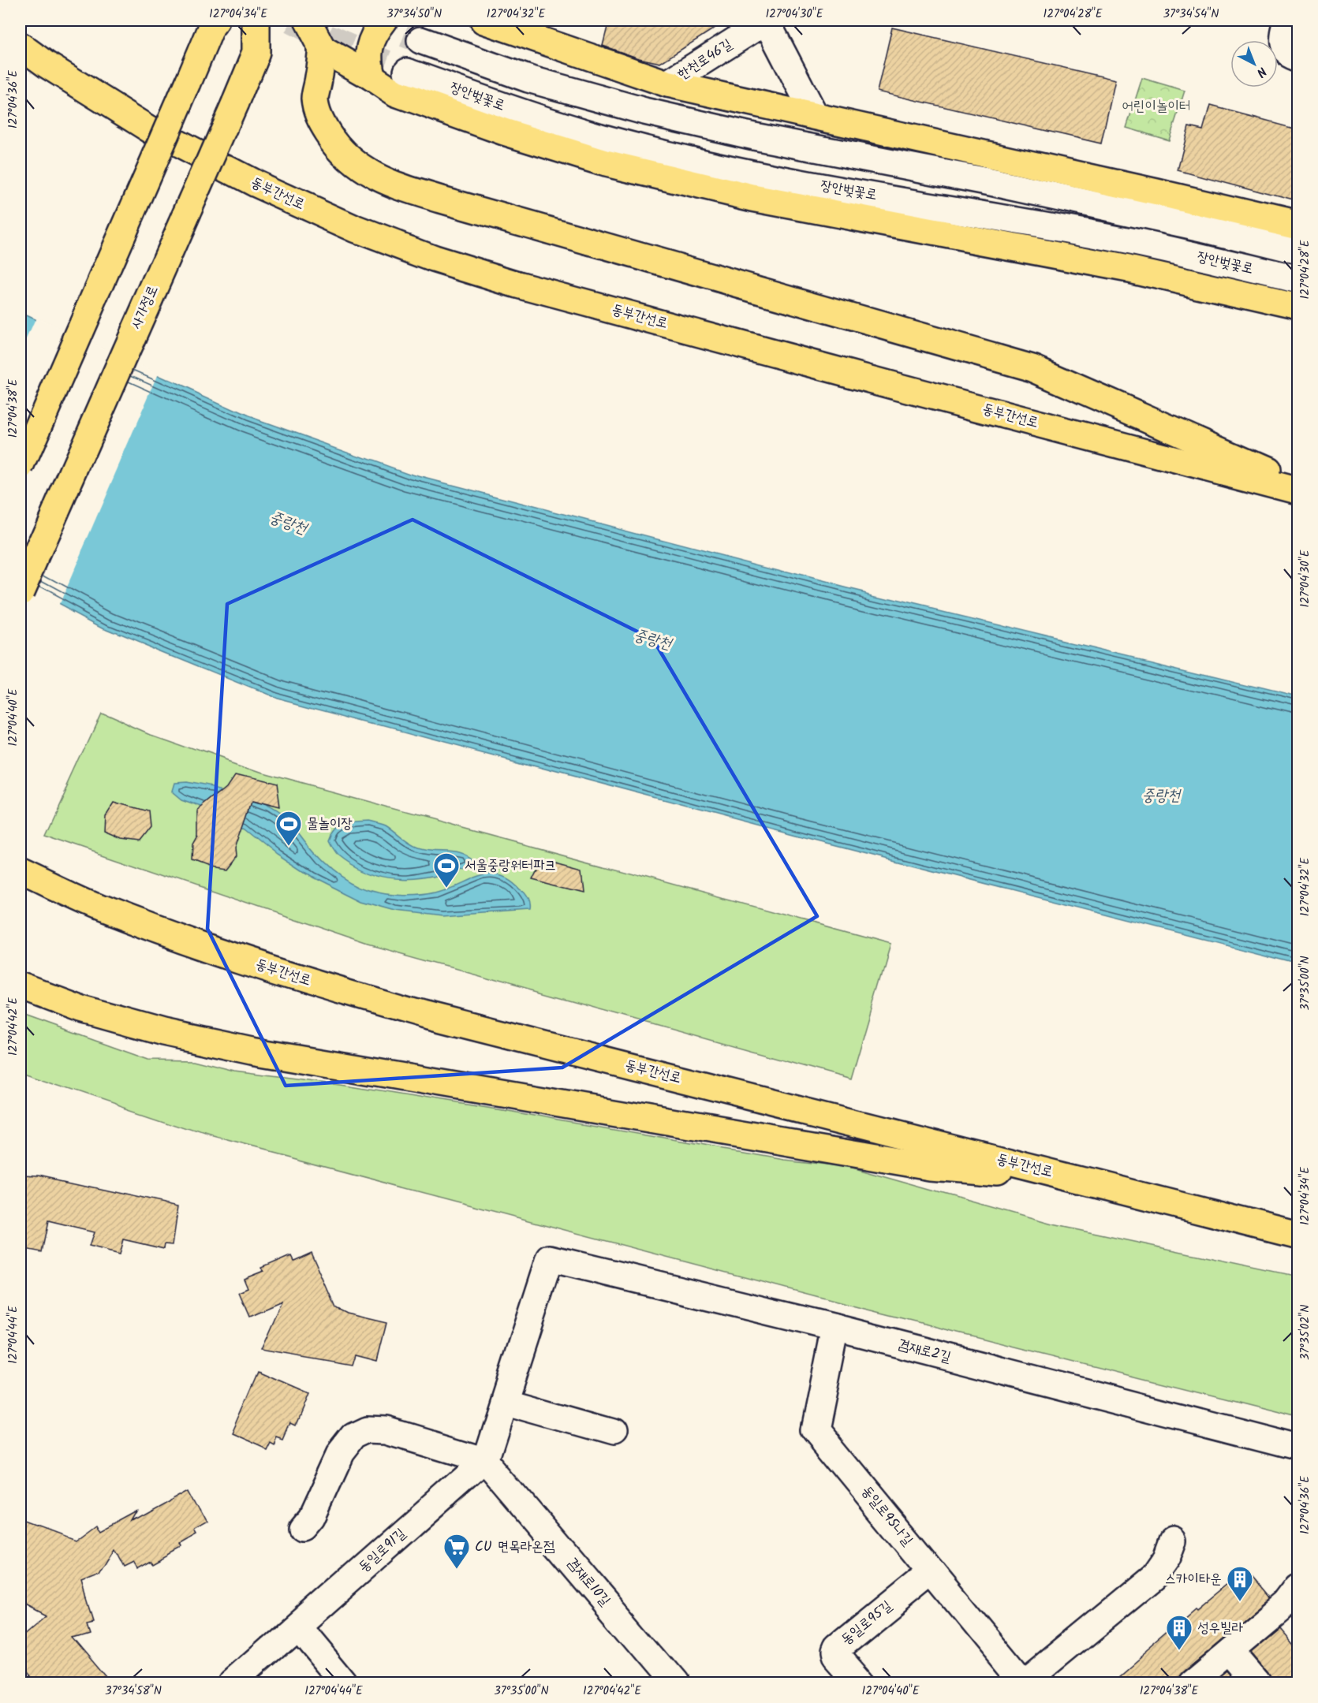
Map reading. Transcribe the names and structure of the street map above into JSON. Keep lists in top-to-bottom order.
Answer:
{
  "streets": {
    "main road": ["동부간선로", "사가정로"],
    "street": [
      "한천로46길",
      "장안벚꽃로",
      "겸재로2길",
      "동일로95나길",
      "동일로91길",
      "겸재로10길",
      "동일로95길"
    ]
  },
  "crossings": [
    ["겸재로2길", "동일로95나길"],
    ["동일로95나길", "동일로95길"],
    ["동일로91길", "겸재로10길"]
  ],
  "water": ["중랑천"],
  "parks": ["어린이놀이터"],
  "places": {
    "sports": ["물놀이장", "서울중랑워터파크"],
    "supermarket": ["CU 면목라온점"],
    "building": ["스카이타운", "성우빌라"]
  },
  "north": "bottom right",
  "coordinates": [
    "127°04'34\"E",
    "37°34'50\"N",
    "127°04'32\"E",
    "127°04'30\"E",
    "127°04'28\"E",
    "37°34'54\"N",
    "127°04'36\"E",
    "127°04'38\"E",
    "127°04'40\"E",
    "37°35'00\"N",
    "127°04'42\"E",
    "37°35'02\"N",
    "127°04'44\"E",
    "37°34'58\"N"
  ]
}
